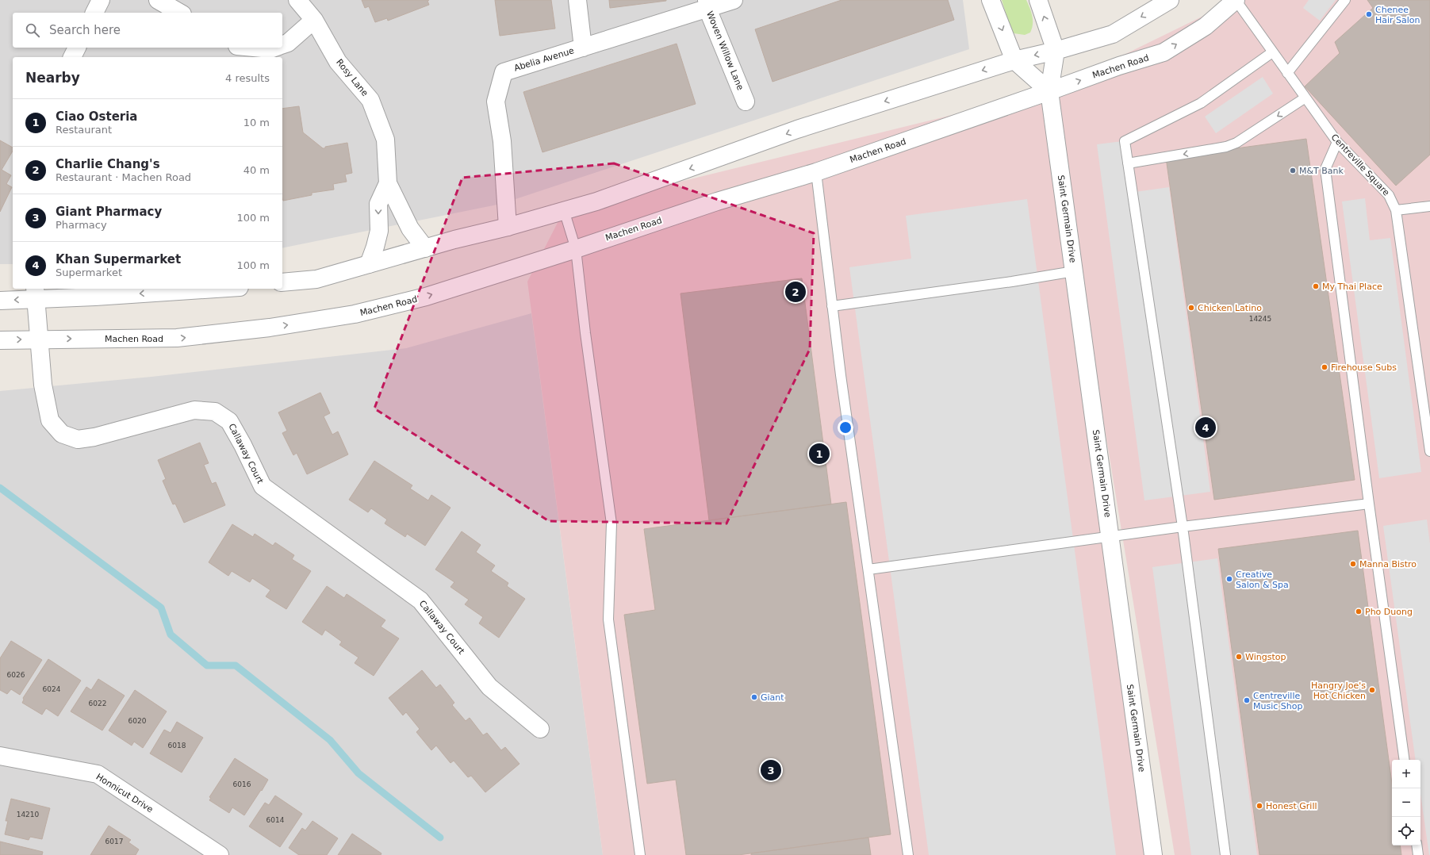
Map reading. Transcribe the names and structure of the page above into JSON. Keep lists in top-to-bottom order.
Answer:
{
  "streets": {
    "street": [
      "Woven Willow Lane",
      "Abelia Avenue",
      "Machen Road",
      "Rosy Lane",
      "Saint Germain Drive",
      "Callaway Court",
      "Honnicut Drive"
    ],
    "lane": ["Centreville Square"]
  },
  "crossings": [
    ["Woven Willow Lane", "Abelia Avenue"],
    ["Machen Road", "Centreville Square"],
    ["Machen Road", "Saint Germain Drive"],
    ["Machen Road", "Callaway Court"]
  ],
  "places": [
    "Chenee Hair Salon",
    "M&T Bank",
    "My Thai Place",
    "Chicken Latino",
    "Firehouse Subs",
    "Manna Bistro",
    "Creative Salon & Spa",
    "Pho Duong",
    "Wingstop",
    "Hangry Joe's Hot Chicken",
    "Giant",
    "Centreville Music Shop",
    "Honest Grill"
  ],
  "house_numbers": [
    "14245",
    "6026",
    "6024",
    "6022",
    "6020",
    "6018",
    "6016",
    "14210",
    "6014",
    "6017"
  ],
  "page": {
    "search": "Search here",
    "heading": ["Nearby", "4 results"],
    "list": [
      {
        "mark": "1",
        "name": "Ciao Osteria",
        "note": "Restaurant",
        "value": "10 m"
      },
      {
        "mark": "2",
        "name": "Charlie Chang's",
        "note": "Restaurant · Machen Road",
        "value": "40 m"
      },
      {
        "mark": "3",
        "name": "Giant Pharmacy",
        "note": "Pharmacy",
        "value": "100 m"
      },
      {
        "mark": "4",
        "name": "Khan Supermarket",
        "note": "Supermarket",
        "value": "100 m"
      }
    ],
    "pins": [
      "2",
      "4",
      "1",
      "3"
    ],
    "map_buttons": ["+", "−"]
  }
}
